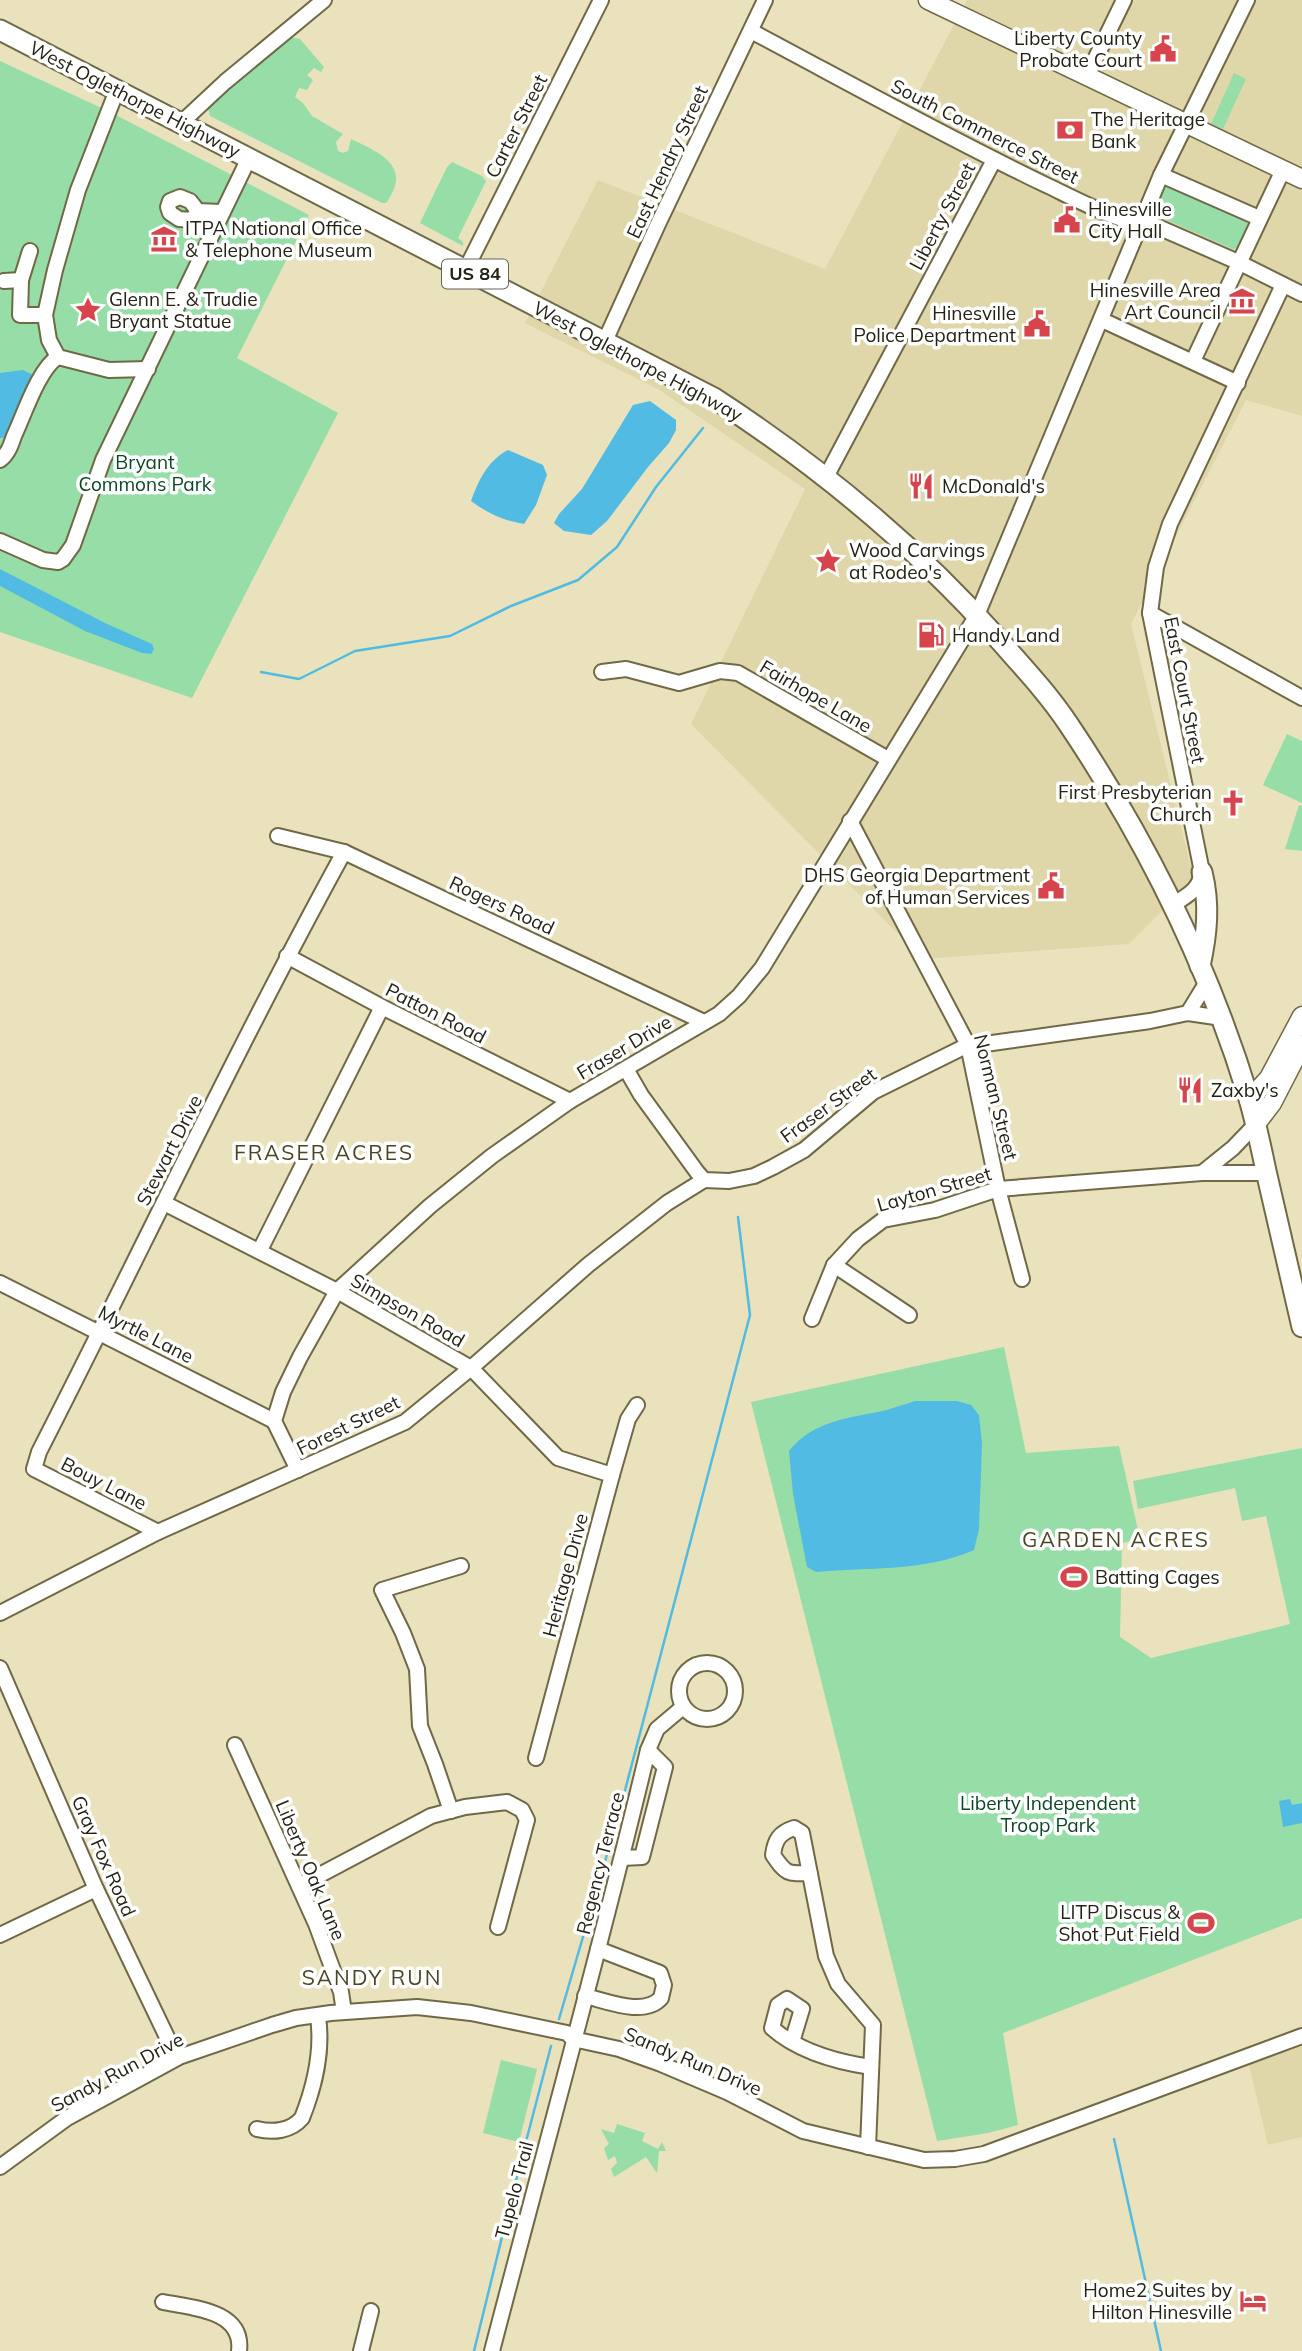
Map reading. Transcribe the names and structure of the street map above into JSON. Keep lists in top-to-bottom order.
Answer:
{
  "streets": {
    "highway": ["West Oglethorpe Highway", "US 84"],
    "street": [
      "Carter Street",
      "South Commerce Street",
      "East Hendry Street",
      "Liberty Street",
      "East Court Street",
      "Fairhope Lane",
      "Rogers Road",
      "Patton Road",
      "Fraser Drive",
      "Norman Street",
      "Fraser Street",
      "Stewart Drive",
      "Layton Street",
      "Simpson Road",
      "Myrtle Lane",
      "Forest Street",
      "Bouy Lane",
      "Heritage Drive",
      "Gray Fox Road",
      "Regency Terrace",
      "Liberty Oak Lane",
      "Sandy Run Drive",
      "Tupelo Trail"
    ]
  },
  "crossings": [
    ["West Oglethorpe Highway", "Carter Street"],
    ["West Oglethorpe Highway", "East Hendry Street"],
    ["West Oglethorpe Highway", "Liberty Street"],
    ["West Oglethorpe Highway", "US 84"],
    ["West Oglethorpe Highway", "Fraser Drive"],
    ["South Commerce Street", "East Hendry Street"],
    ["South Commerce Street", "Liberty Street"],
    ["South Commerce Street", "East Court Street"],
    ["South Commerce Street", "Fraser Drive"],
    ["US 84", "Fraser Street"],
    ["US 84", "Layton Street"],
    ["Fairhope Lane", "Fraser Drive"],
    ["Rogers Road", "Fraser Drive"],
    ["Rogers Road", "Stewart Drive"],
    ["Patton Road", "Fraser Drive"],
    ["Patton Road", "Stewart Drive"],
    ["Fraser Drive", "Norman Street"],
    ["Fraser Drive", "Simpson Road"],
    ["Fraser Drive", "Myrtle Lane"],
    ["Norman Street", "Fraser Street"],
    ["Norman Street", "Layton Street"],
    ["Fraser Street", "Forest Street"],
    ["Stewart Drive", "Simpson Road"],
    ["Stewart Drive", "Myrtle Lane"],
    ["Stewart Drive", "Bouy Lane"],
    ["Simpson Road", "Forest Street"],
    ["Simpson Road", "Heritage Drive"],
    ["Forest Street", "Bouy Lane"],
    ["Gray Fox Road", "Sandy Run Drive"],
    ["Regency Terrace", "Sandy Run Drive"],
    ["Regency Terrace", "Tupelo Trail"],
    ["Liberty Oak Lane", "Sandy Run Drive"],
    ["Sandy Run Drive", "Tupelo Trail"]
  ],
  "districts": ["FRASER ACRES", "GARDEN ACRES", "SANDY RUN"],
  "parks": ["Bryant Commons Park", "Liberty Independent Troop Park"],
  "places": {
    "public building": [
      "Liberty County Probate Court",
      "Hinesville City Hall",
      "Hinesville Police Department",
      "DHS Georgia Department of Human Services"
    ],
    "bank": ["The Heritage Bank"],
    "museum": ["ITPA National Office & Telephone Museum", "Hinesville Area Art Council"],
    "place": ["Glenn E. & Trudie Bryant Statue", "Wood Carvings at Rodeo's"],
    "restaurant": ["McDonald's", "Zaxby's"],
    "fuel station": ["Handy Land"],
    "church": ["First Presbyterian Church"],
    "sports": ["Batting Cages", "LITP Discus & Shot Put Field"],
    "hotel": ["Home2 Suites by Hilton Hinesville"]
  }
}
